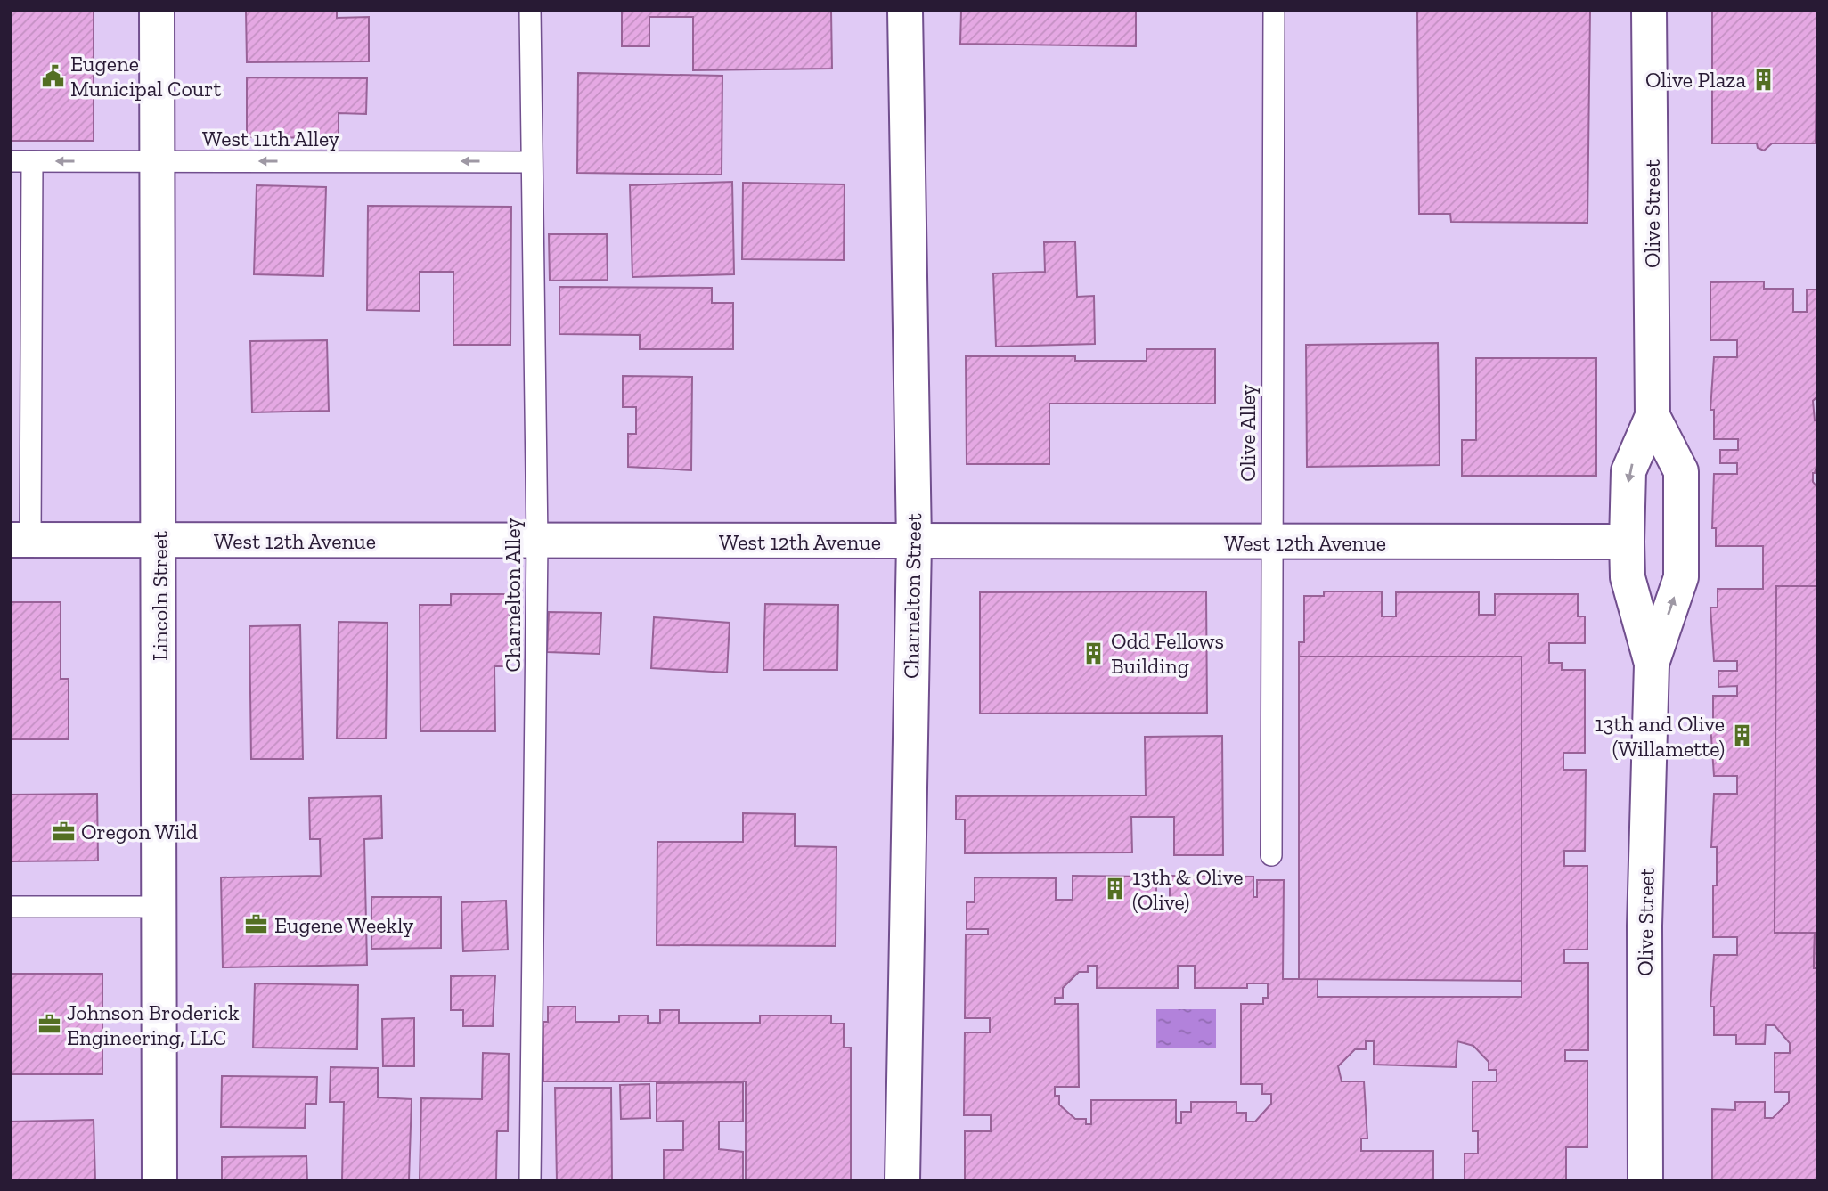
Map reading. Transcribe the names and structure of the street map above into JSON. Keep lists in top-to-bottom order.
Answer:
{
  "streets": {
    "street": [
      "Olive Street",
      "West 12th Avenue",
      "Lincoln Street",
      "Charnelton Street"
    ],
    "lane": ["West 11th Alley", "Olive Alley", "Charnelton Alley"]
  },
  "crossings": [
    ["West 11th Alley", "Charnelton Alley"],
    ["West 11th Alley", "Lincoln Street"],
    ["Olive Street", "West 12th Avenue"],
    ["Olive Alley", "West 12th Avenue"],
    ["West 12th Avenue", "Charnelton Alley"],
    ["West 12th Avenue", "Lincoln Street"],
    ["West 12th Avenue", "Charnelton Street"]
  ],
  "one_way": ["West 11th Alley"],
  "places": {
    "public building": ["Eugene Municipal Court"],
    "building": [
      "Olive Plaza",
      "Odd Fellows Building",
      "13th and Olive (Willamette)",
      "13th & Olive (Olive)"
    ],
    "office": ["Oregon Wild", "Eugene Weekly", "Johnson Broderick Engineering, LLC"]
  }
}
